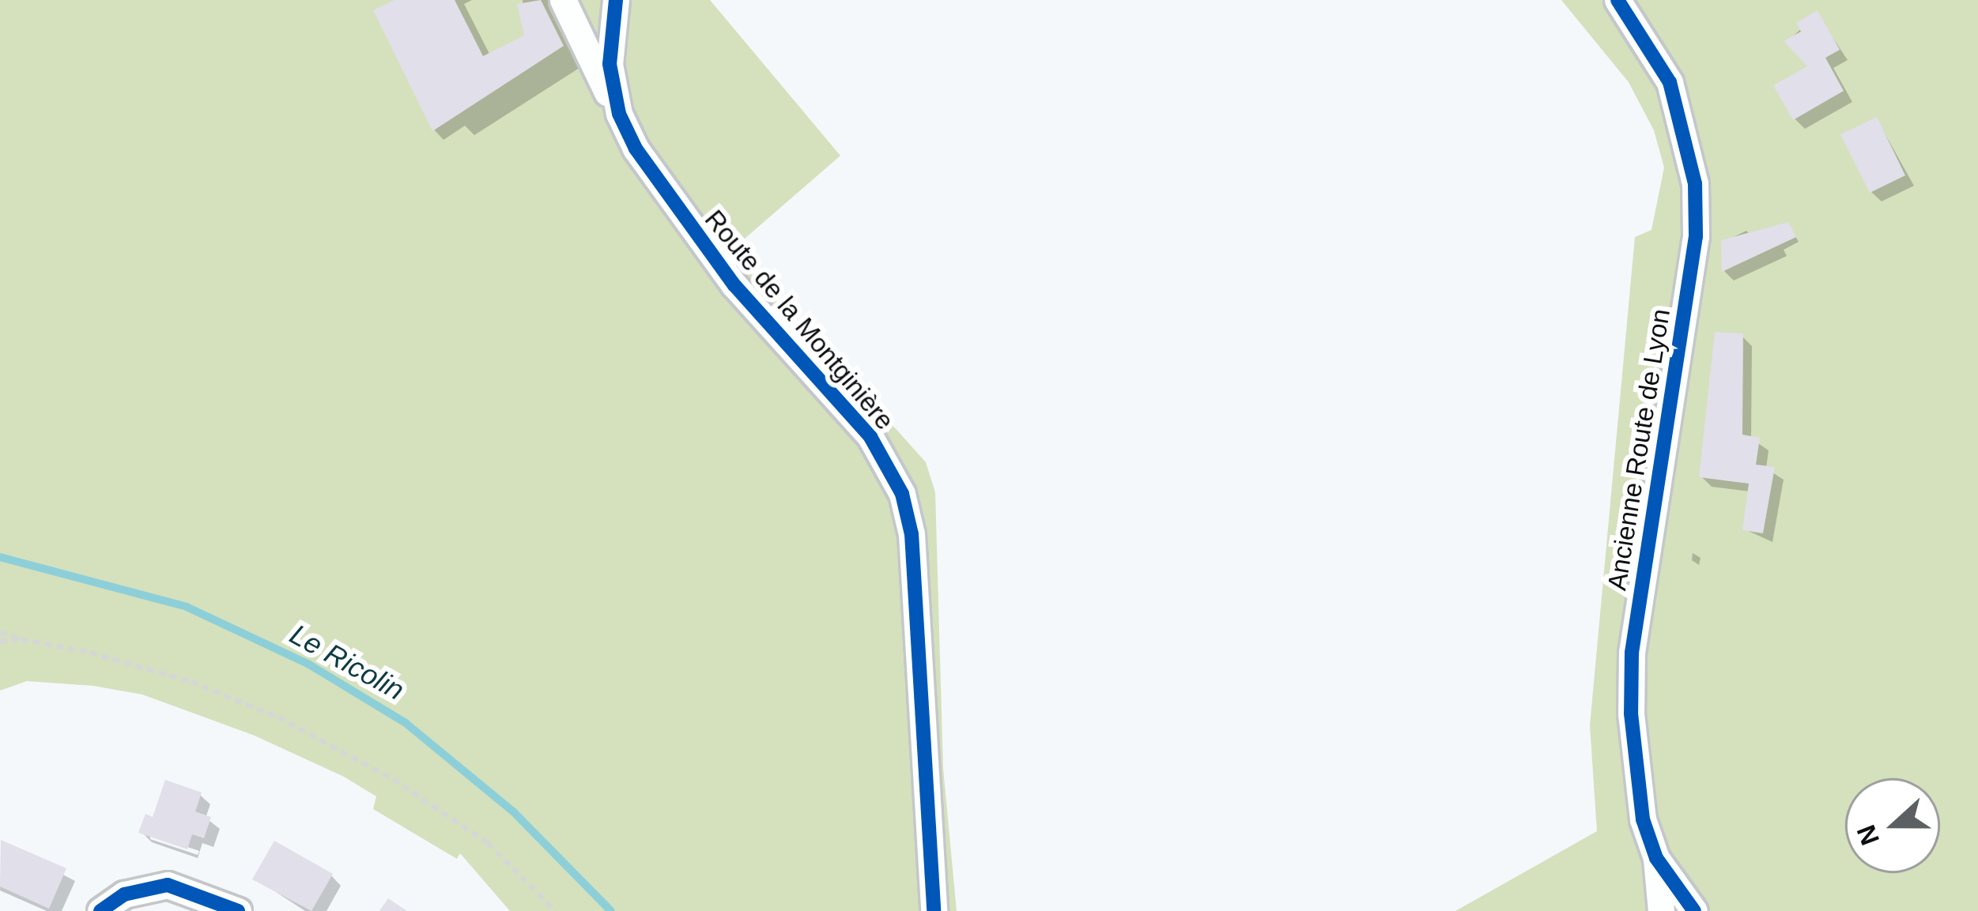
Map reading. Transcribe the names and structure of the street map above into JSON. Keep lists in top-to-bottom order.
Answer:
{
  "streets": {
    "street": ["Route de la Montginière", "Ancienne Route de Lyon"]
  },
  "water": ["Le Ricolin"],
  "north": "left"
}
